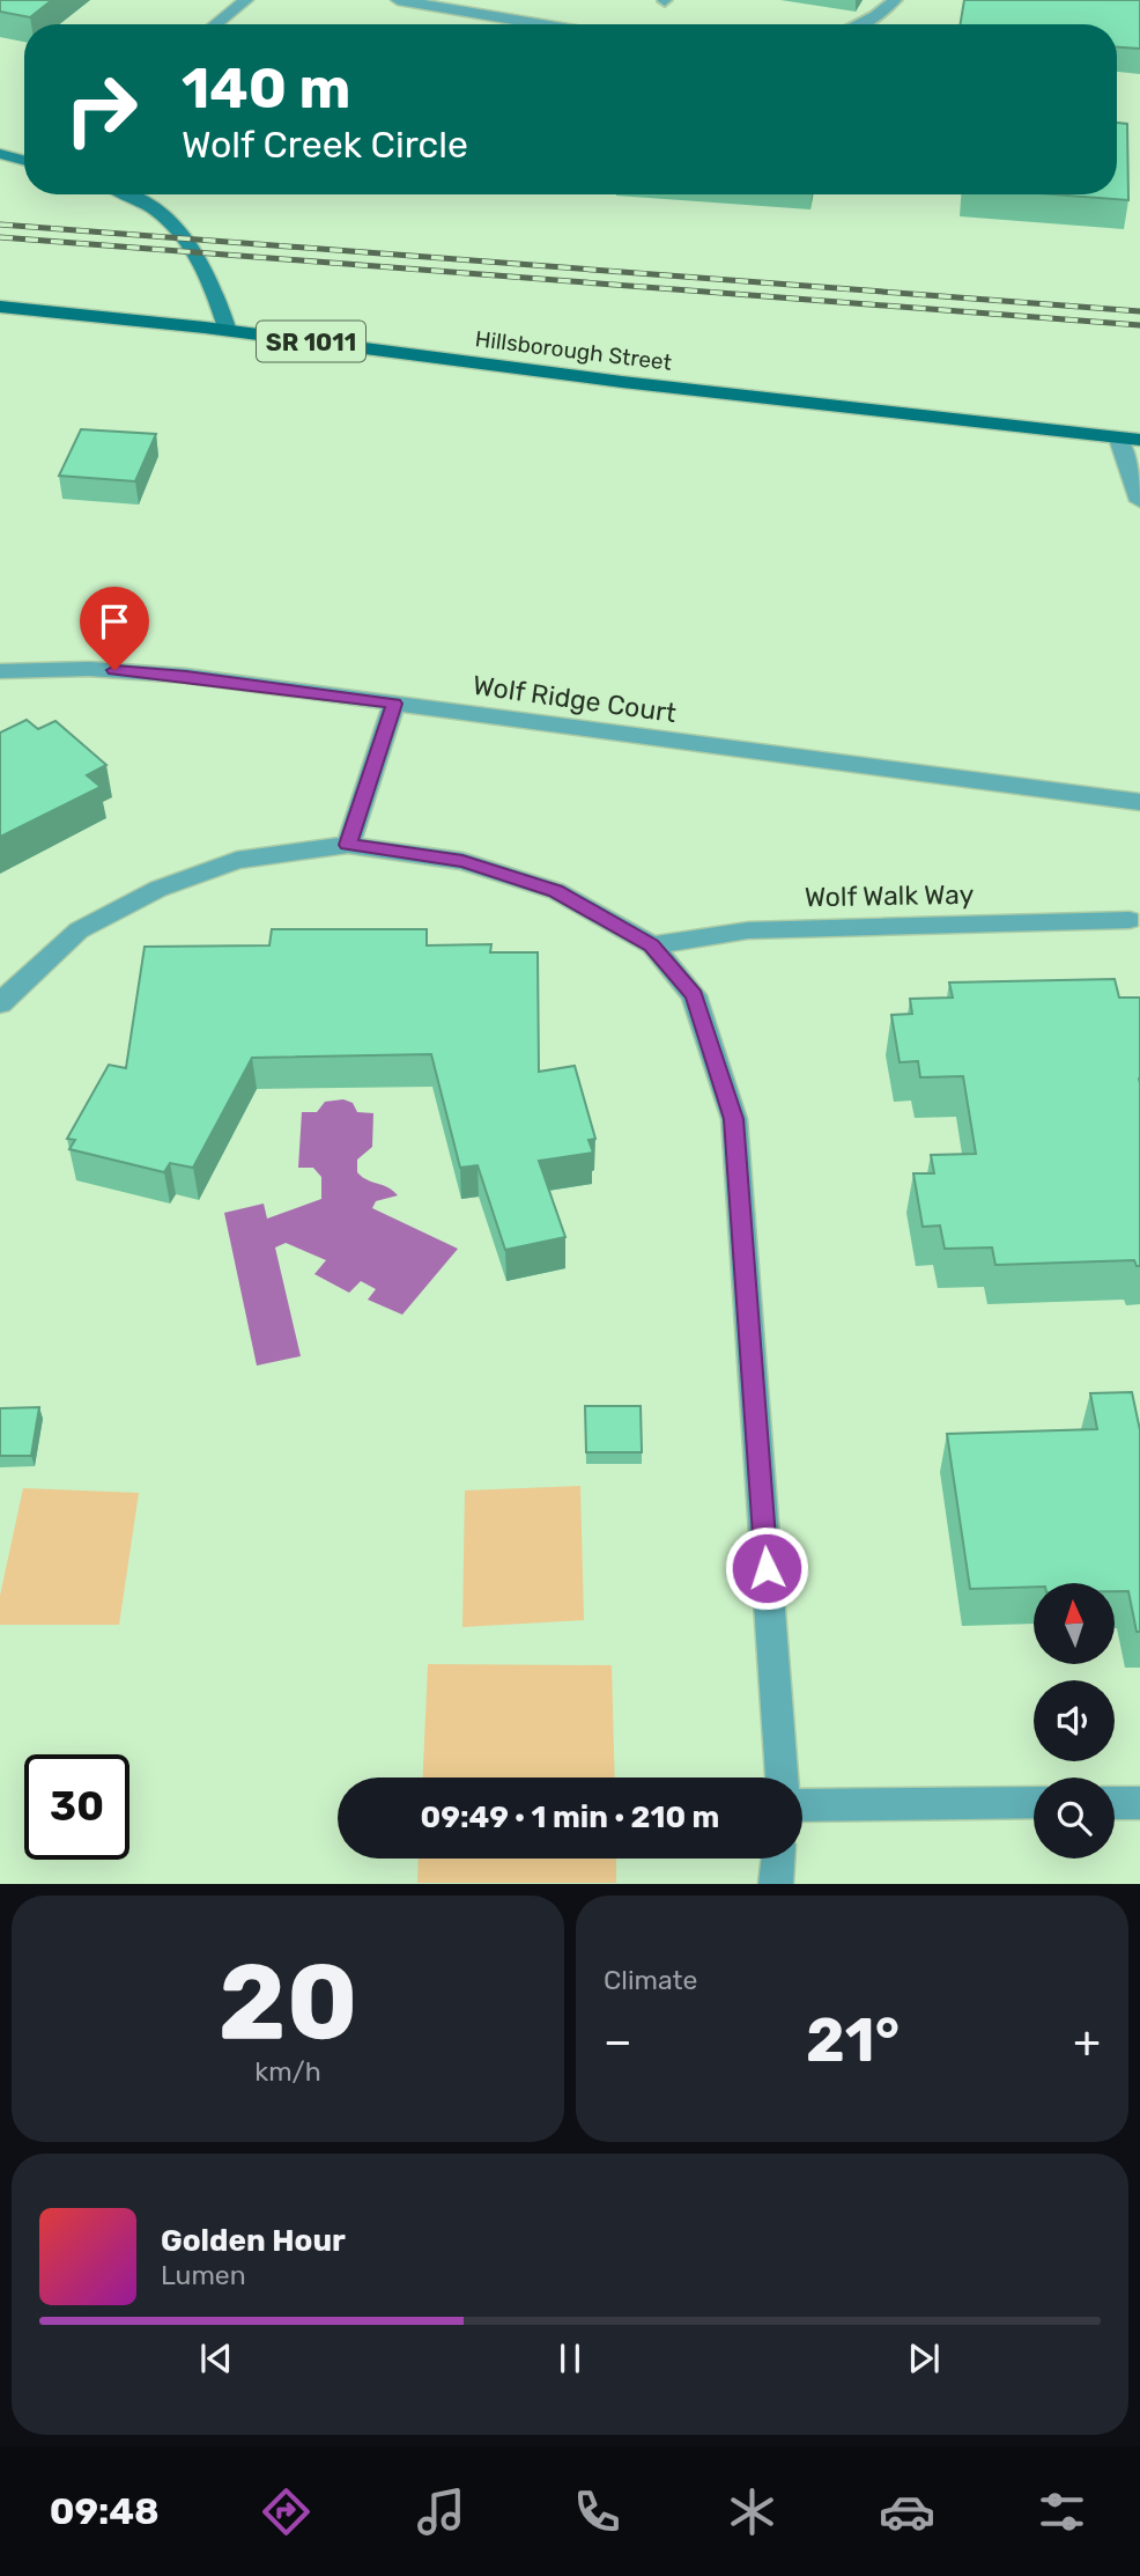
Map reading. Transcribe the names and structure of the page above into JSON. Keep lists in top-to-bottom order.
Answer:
{
  "streets": {
    "main road": ["SR 1011", "Hillsborough Street"],
    "street": ["Wolf Ridge Court", "Wolf Walk Way"]
  },
  "north": "top",
  "page": {
    "turn": ["140 m", "Wolf Creek Circle"],
    "limit": "30",
    "trip": "09:49 · 1 min · 210 m",
    "tile": [
      ["20", "km/h"],
      "Climate"
    ],
    "heat": ["−", "21°", "+"],
    "song": ["Golden Hour", "Lumen"],
    "tabs": "09:48"
  }
}
